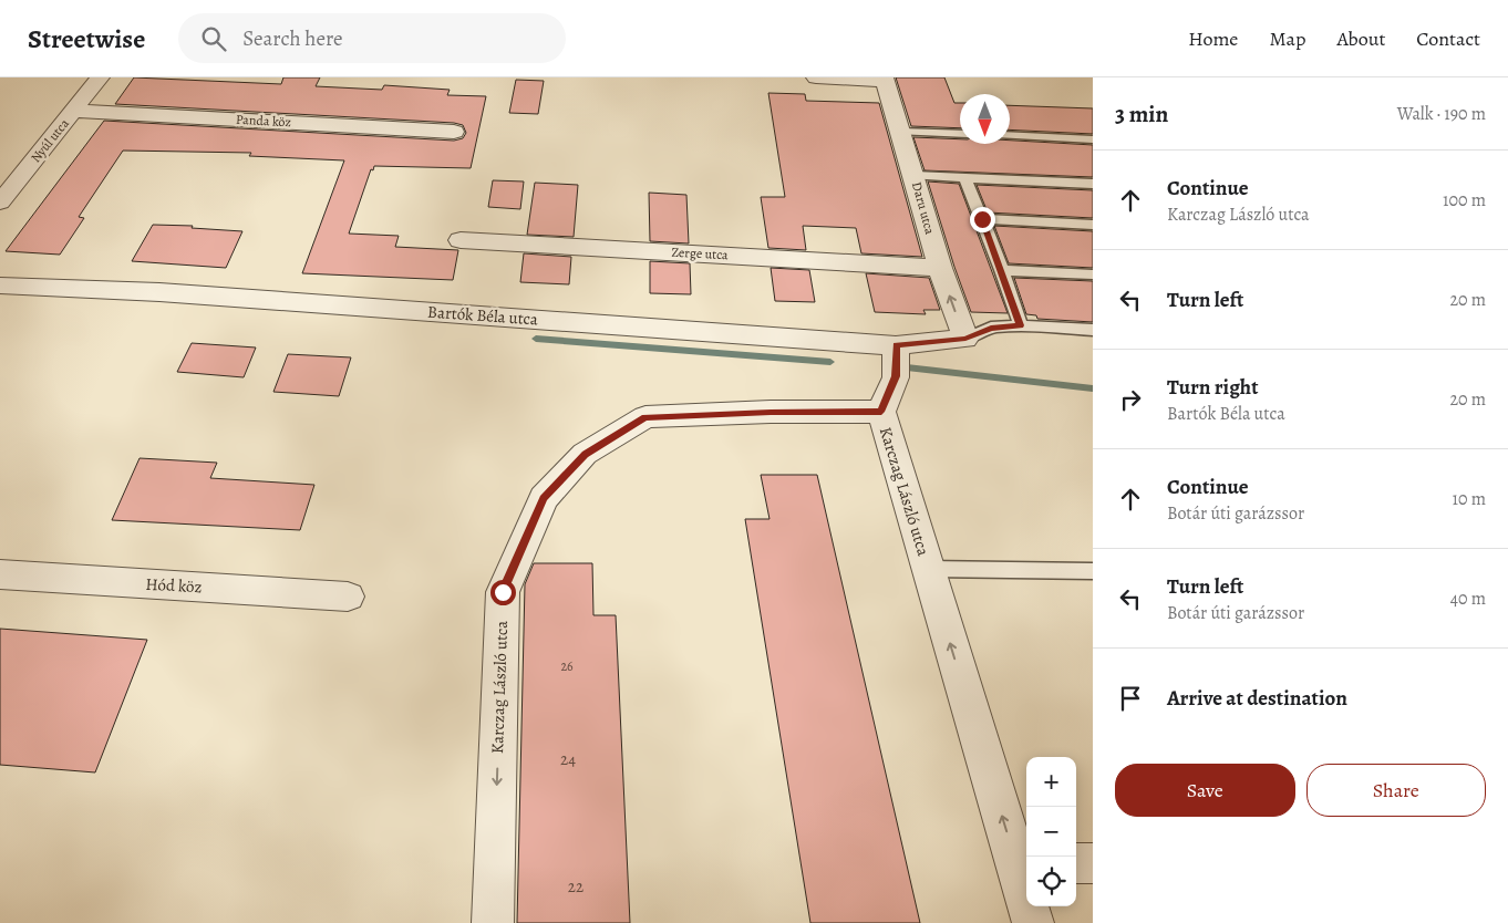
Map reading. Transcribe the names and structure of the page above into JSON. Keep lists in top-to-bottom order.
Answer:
{
  "streets": {
    "street": [
      "Panda köz",
      "Nyúl utca",
      "Daru utca",
      "Zerge utca",
      "Bartók Béla utca",
      "Karczag László utca",
      "Hód köz"
    ]
  },
  "crossings": [
    ["Panda köz", "Nyúl utca"],
    ["Daru utca", "Zerge utca"],
    ["Daru utca", "Bartók Béla utca"]
  ],
  "house_numbers": ["26", "24", "22"],
  "north": "bottom",
  "page": {
    "header": "Streetwise",
    "search": "Search here",
    "nav": [
      "Home",
      "Map",
      "About",
      "Contact"
    ],
    "heading": ["3 min", "Walk · 190 m"],
    "list": [
      ["Continue", "Karczag László utca", "100 m"],
      ["Turn left", "20 m"],
      ["Turn right", "Bartók Béla utca", "20 m"],
      ["Continue", "Botár úti garázssor", "10 m"],
      ["Turn left", "Botár úti garázssor", "40 m"],
      "Arrive at destination"
    ],
    "buttons": ["Save", "Share"],
    "map_buttons": ["+", "−"]
  }
}
